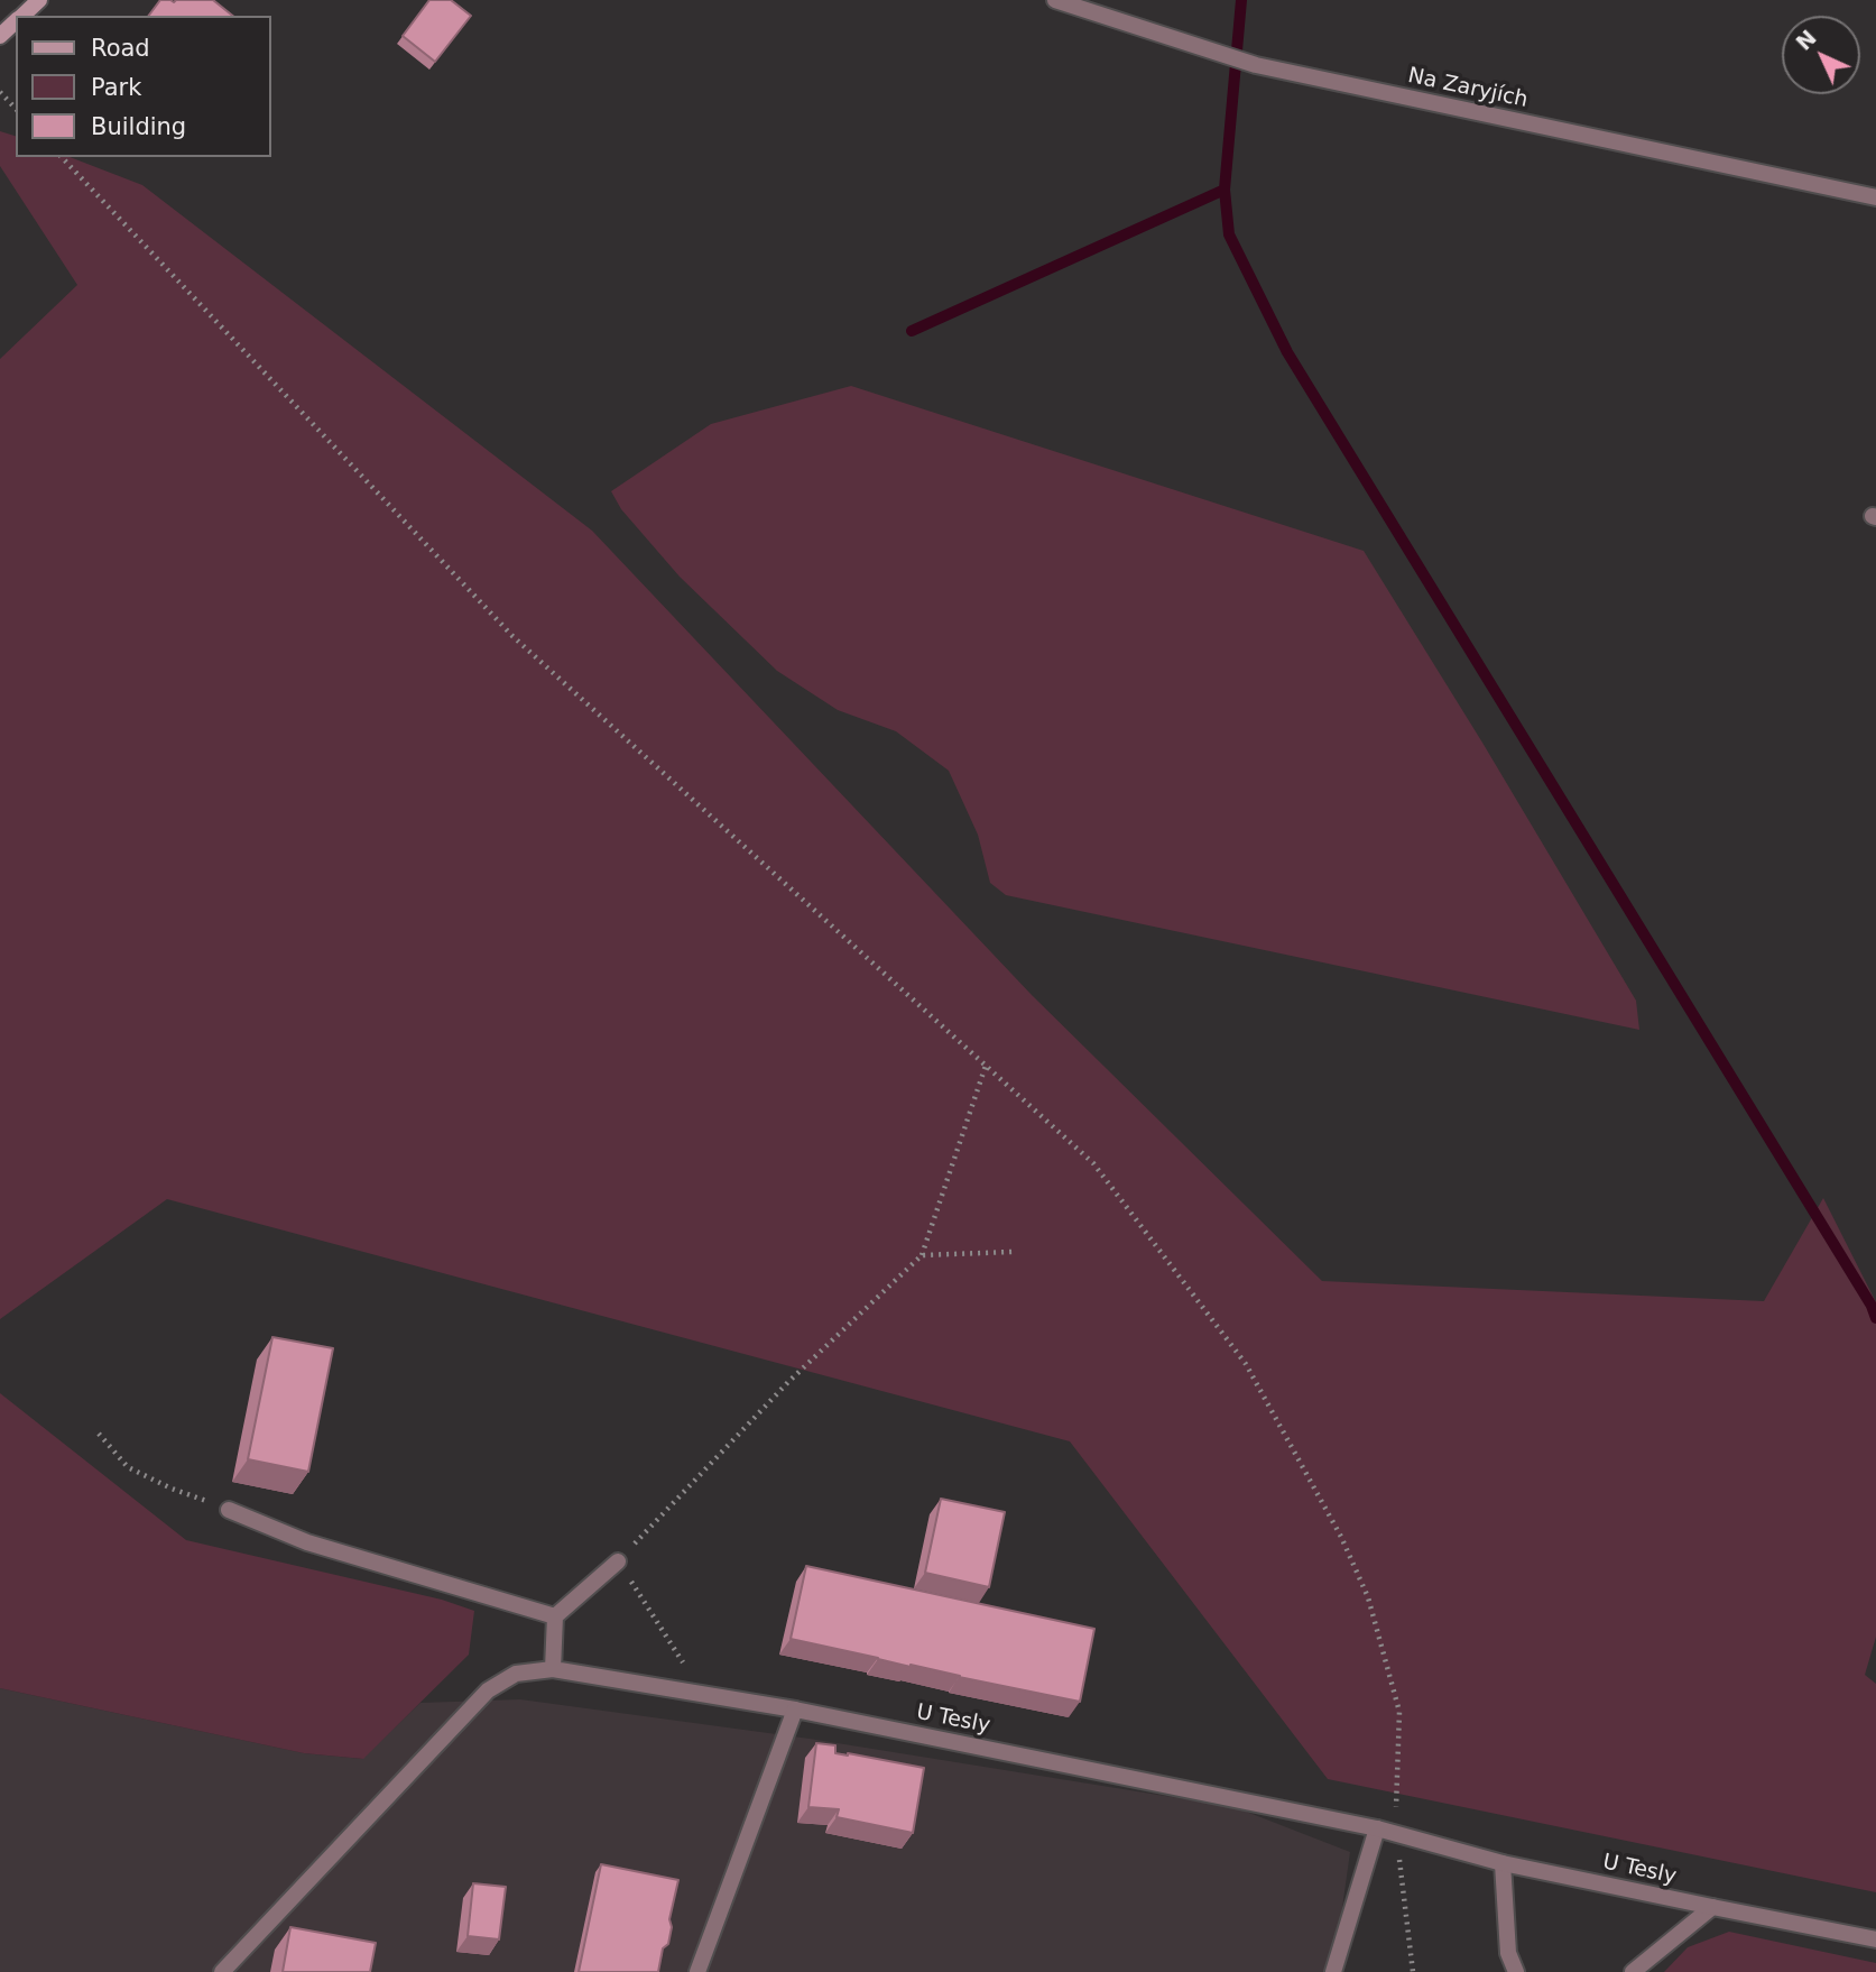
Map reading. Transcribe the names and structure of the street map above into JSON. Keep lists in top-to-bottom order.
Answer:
{
  "streets": {
    "street": ["Na Zaryjích", "U Tesly"]
  },
  "legend": ["Road", "Park", "Building"],
  "north": "top left"
}
